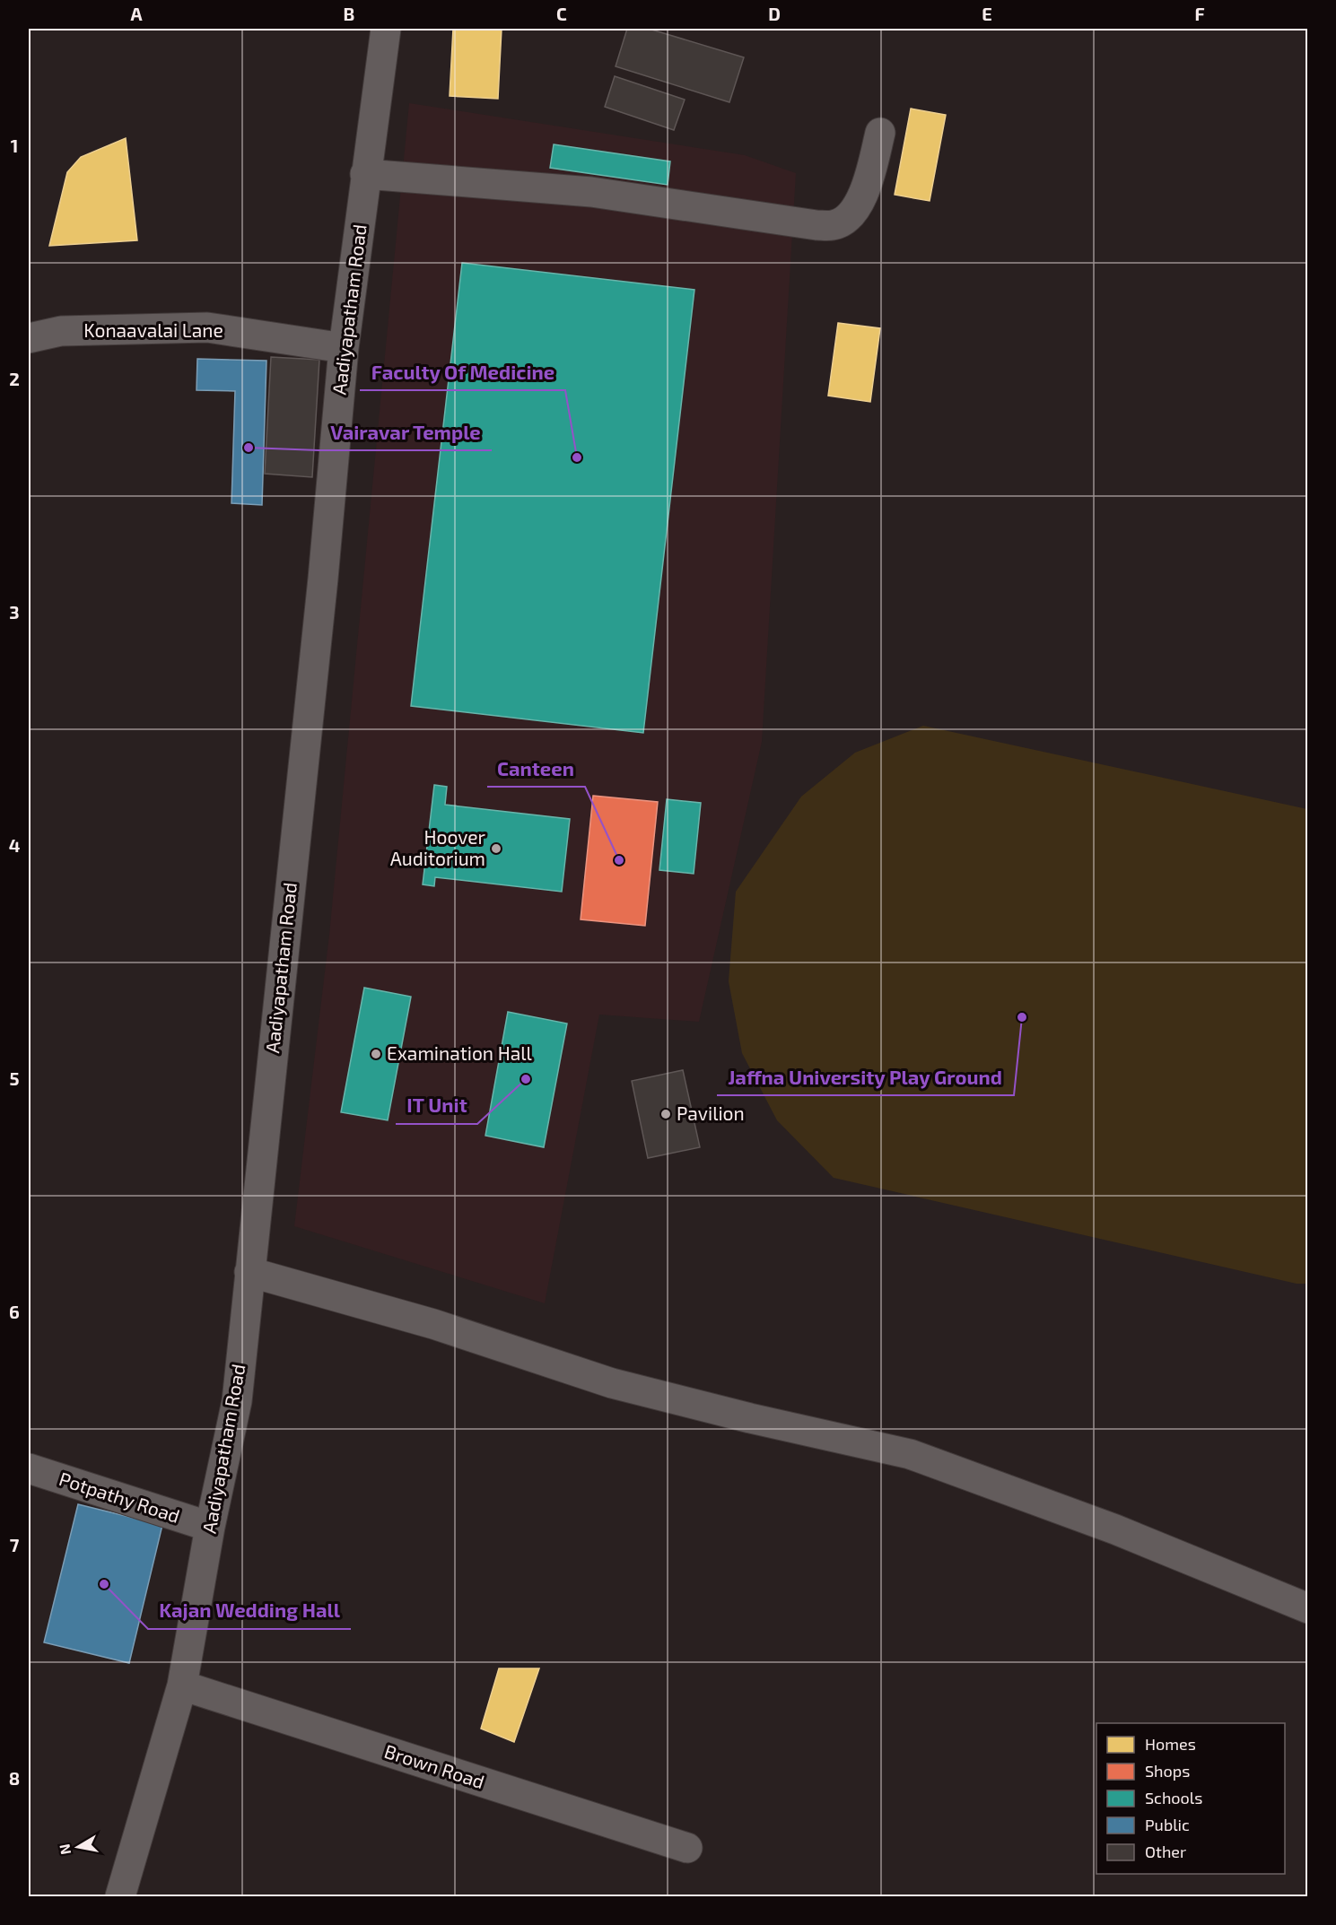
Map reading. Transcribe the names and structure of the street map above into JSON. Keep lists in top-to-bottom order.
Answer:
{
  "streets": {
    "street": [
      "Aadiyapatham Road",
      "Konaavalai Lane",
      "Potpathy Road",
      "Brown Road"
    ]
  },
  "crossings": [
    ["Aadiyapatham Road", "Konaavalai Lane"],
    ["Aadiyapatham Road", "Potpathy Road"],
    ["Aadiyapatham Road", "Brown Road"]
  ],
  "places": [
    "Vairavar Temple",
    "Faculty Of Medicine",
    "Hoover Auditorium",
    "Canteen",
    "Jaffna University Play Ground",
    "Examination Hall",
    "IT Unit",
    "Pavilion",
    "Kajan Wedding Hall"
  ],
  "legend": [
    "Homes",
    "Shops",
    "Schools",
    "Public",
    "Other"
  ],
  "north": "left",
  "grid": {
    "columns": [
      "A",
      "B",
      "C",
      "D",
      "E",
      "F"
    ],
    "rows": [
      "1",
      "2",
      "3",
      "4",
      "5",
      "6",
      "7",
      "8"
    ]
  }
}
